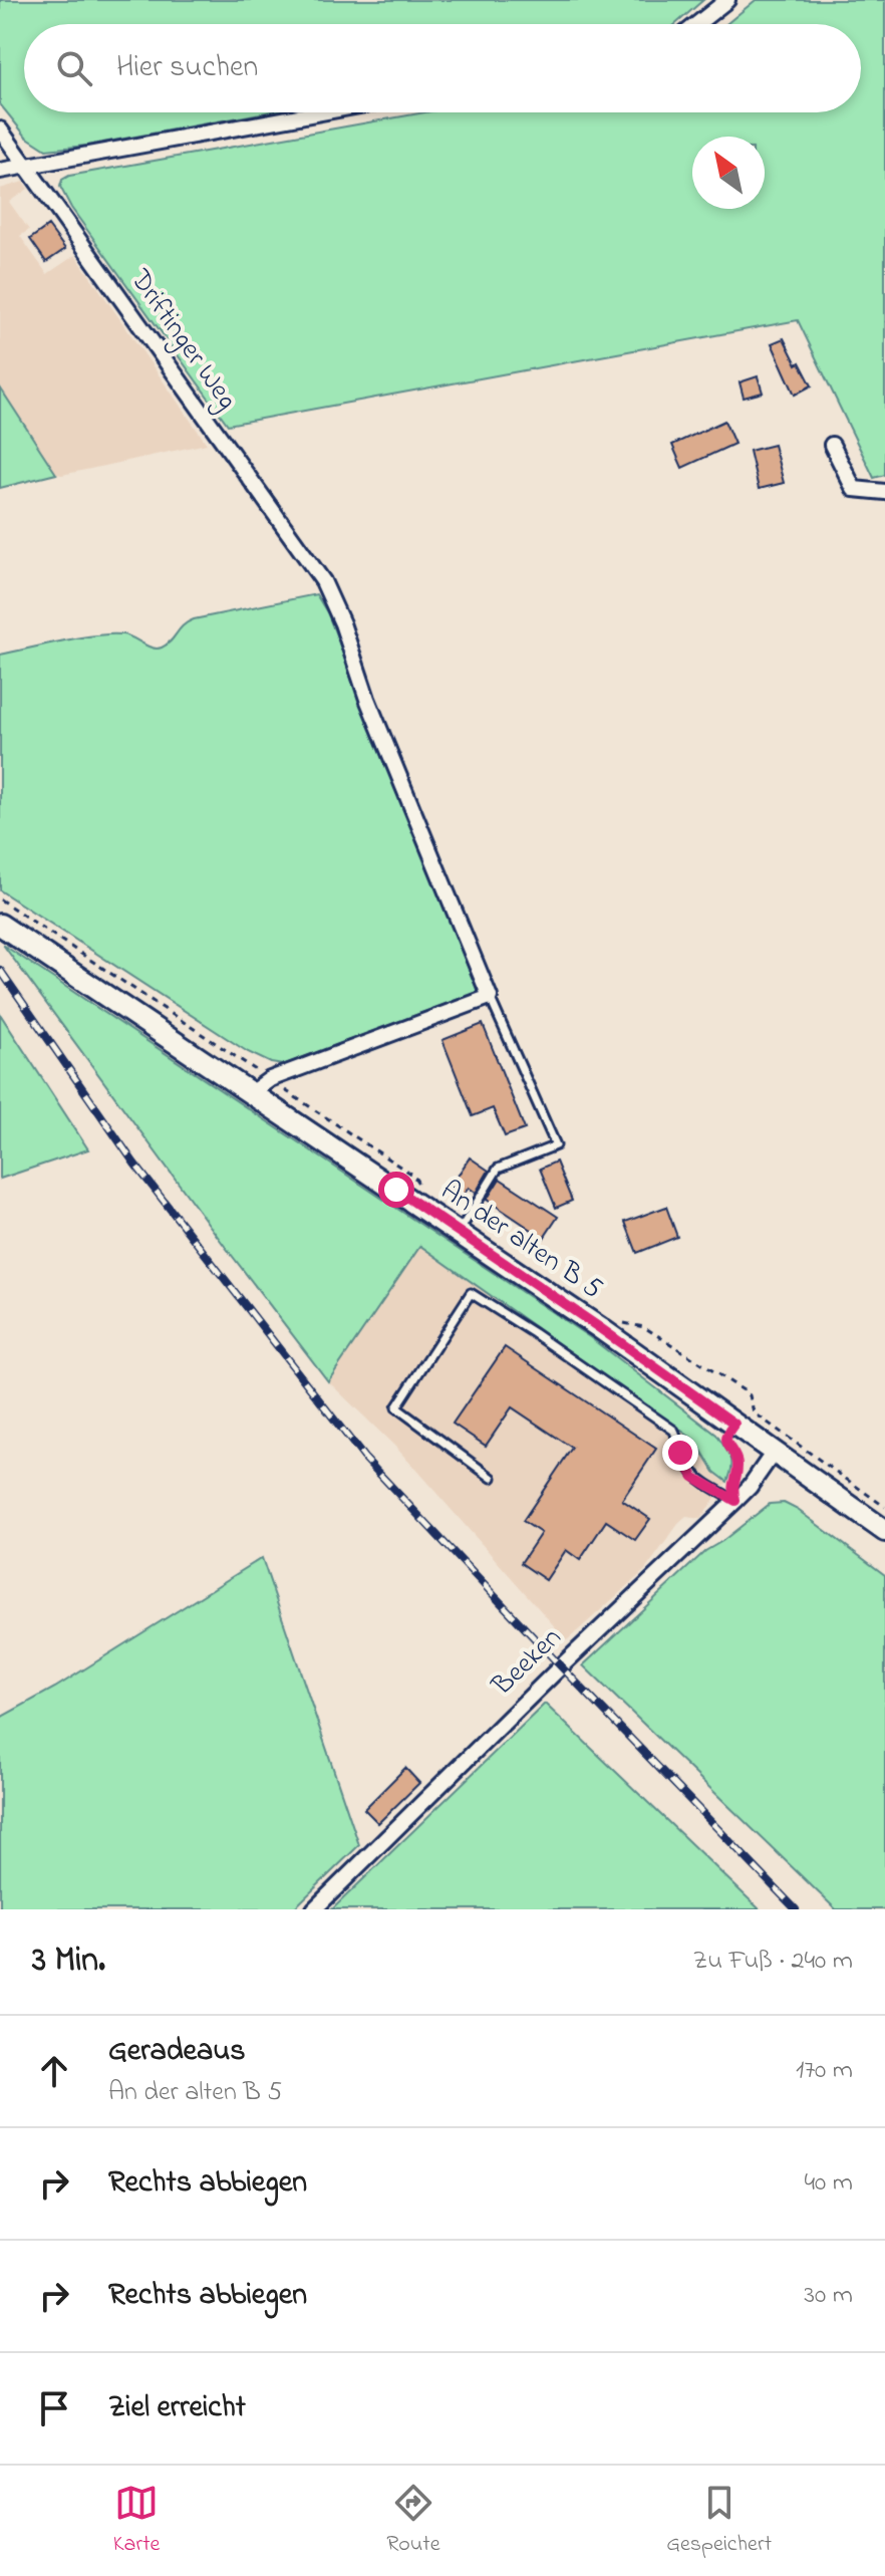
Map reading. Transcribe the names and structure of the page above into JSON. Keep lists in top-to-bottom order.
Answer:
{
  "streets": {
    "main road": ["An der alten B 5"],
    "street": ["Driftinger Weg", "Beeken"]
  },
  "crossings": [
    ["An der alten B 5", "Beeken"]
  ],
  "north": "top left",
  "page": {
    "search": "Hier suchen",
    "heading": ["3 Min.", "Zu Fuß · 240 m"],
    "list": [
      ["Geradeaus", "An der alten B 5", "170 m"],
      ["Rechts abbiegen", "40 m"],
      ["Rechts abbiegen", "30 m"],
      "Ziel erreicht"
    ],
    "nav": ["Karte", "Route", "Gespeichert"]
  }
}
